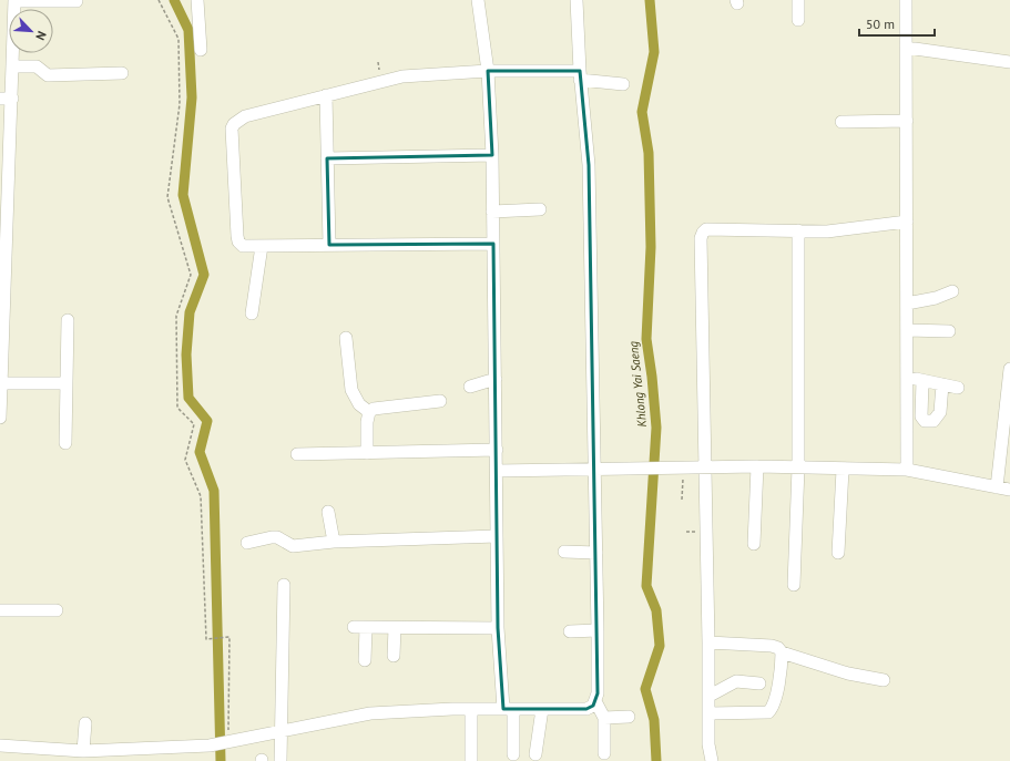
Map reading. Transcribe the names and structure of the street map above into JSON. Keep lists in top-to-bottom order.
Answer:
{
  "water": ["Khlong Yai Saeng"],
  "scale_bar": "50 m",
  "north": "bottom right"
}
